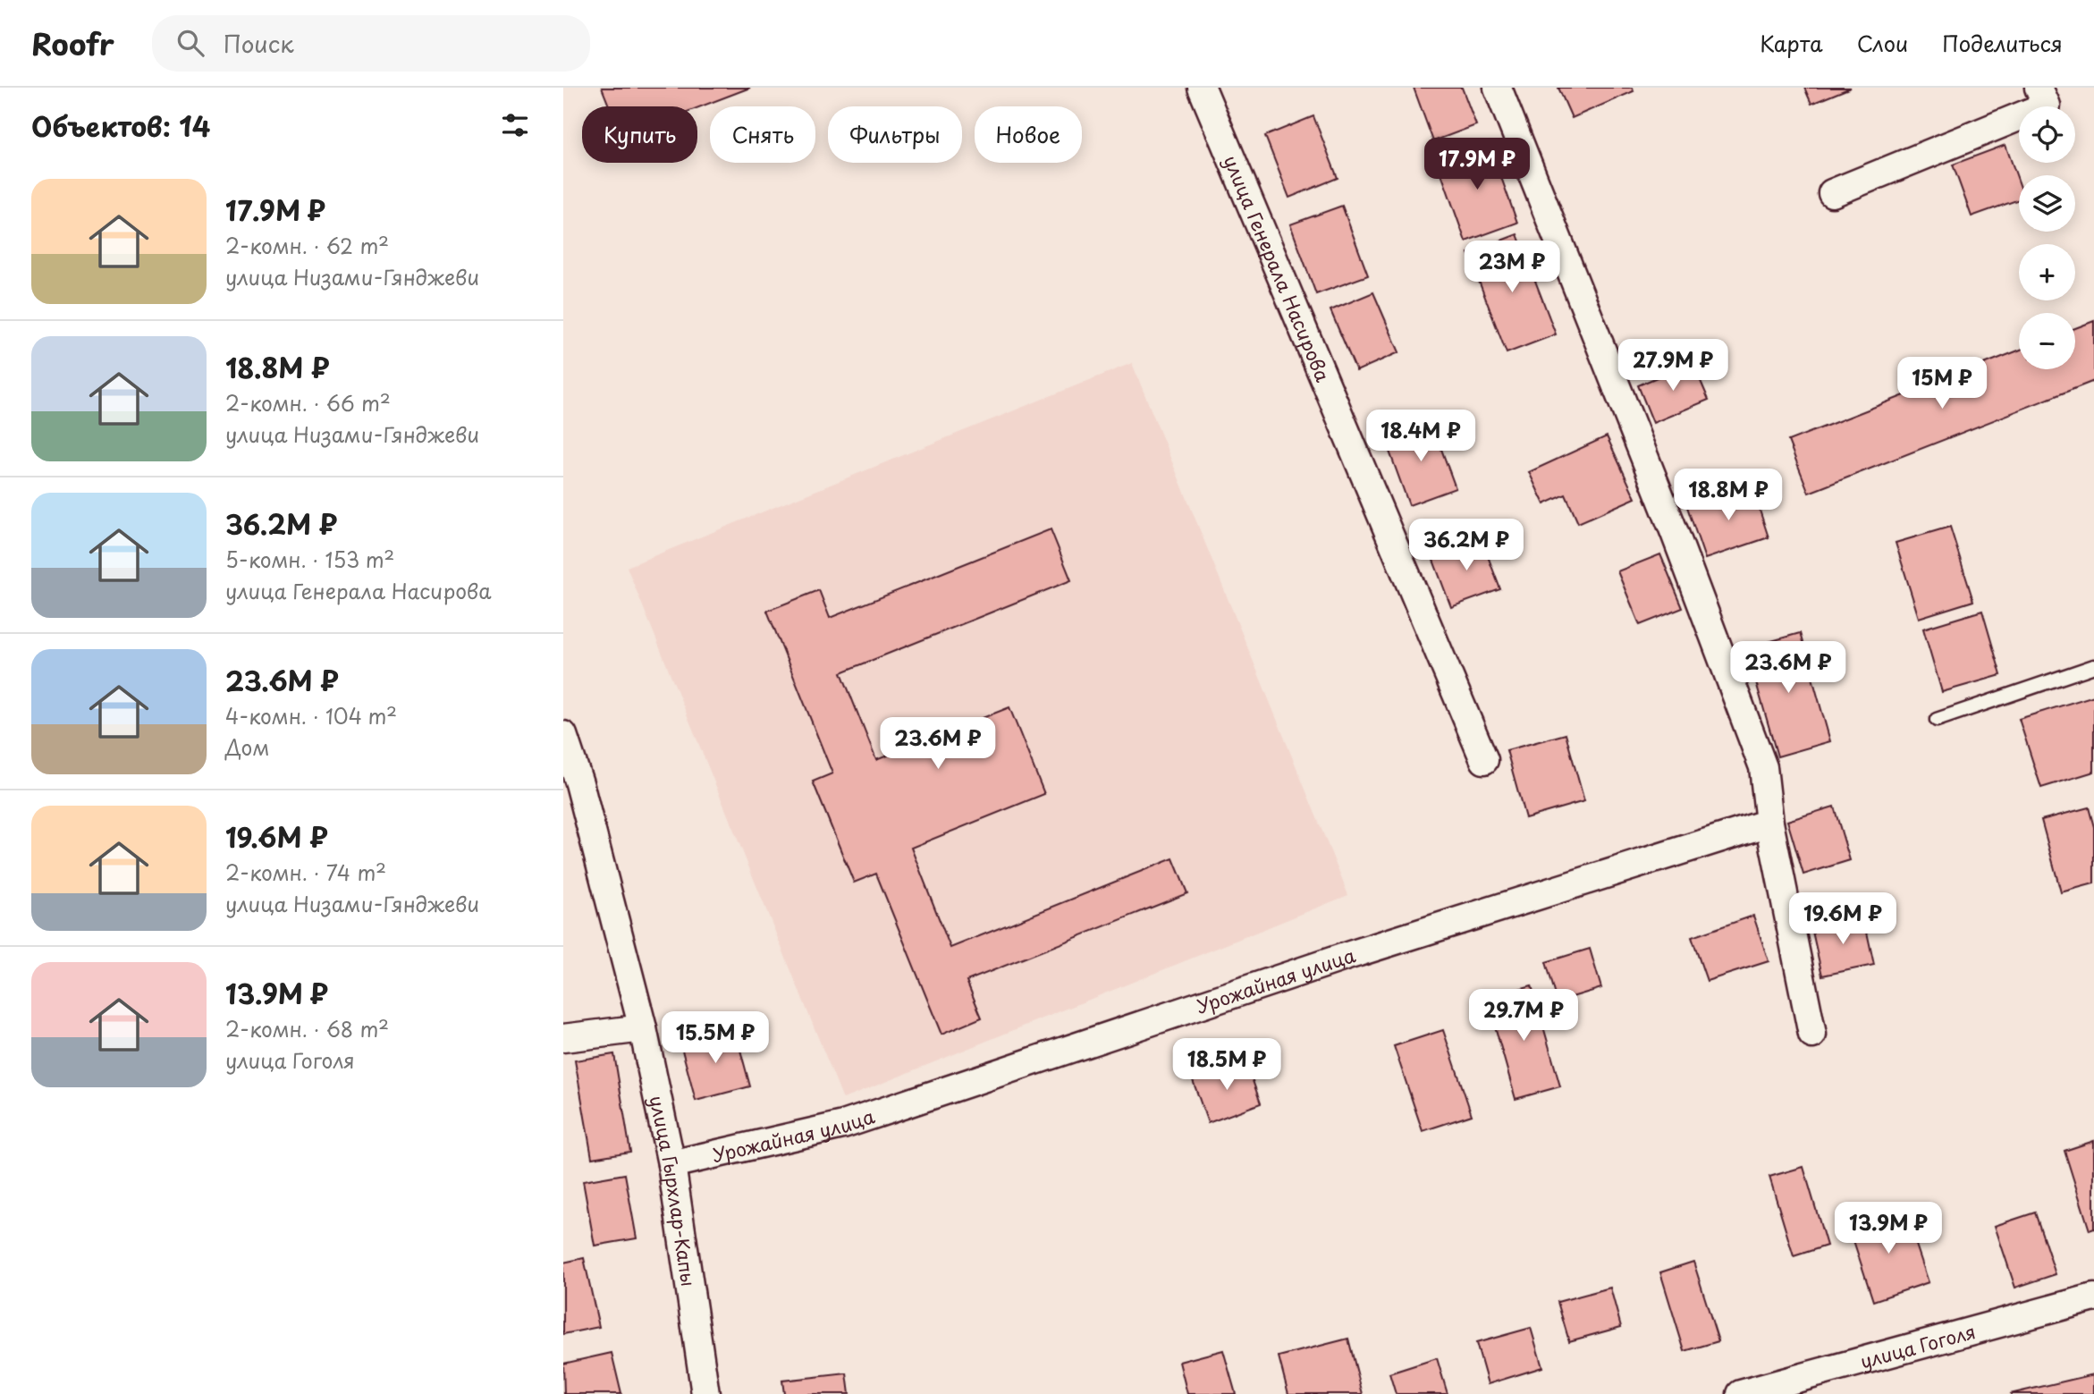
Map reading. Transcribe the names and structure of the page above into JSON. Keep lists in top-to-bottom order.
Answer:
{
  "streets": {
    "street": [
      "улица Генерала Насирова",
      "Урожайная улица",
      "улица Гырхлар-Капы",
      "улица Гоголя"
    ]
  },
  "crossings": [
    ["Урожайная улица", "улица Гырхлар-Капы"]
  ],
  "page": {
    "header": "Roofr",
    "search": "Поиск",
    "nav": ["Карта", "Слои", "Поделиться"],
    "heading": "Объектов: 14",
    "map_buttons": ["+", "−"],
    "chip": [
      "Купить",
      "Снять",
      "Фильтры",
      "Новое"
    ],
    "price": [
      "17.9M ₽",
      "23M ₽",
      "27.9M ₽",
      "15M ₽",
      "18.4M ₽",
      "18.8M ₽",
      "36.2M ₽",
      "23.6M ₽",
      "23.6M ₽",
      "19.6M ₽",
      "29.7M ₽",
      "15.5M ₽",
      "18.5M ₽",
      "13.9M ₽"
    ],
    "list": [
      {
        "name": "17.9M ₽",
        "note": "2-комн. · 62 m² · улица Низами-Гянджеви"
      },
      {
        "name": "18.8M ₽",
        "note": "2-комн. · 66 m² · улица Низами-Гянджеви"
      },
      {
        "name": "36.2M ₽",
        "note": "5-комн. · 153 m² · улица Генерала Насирова"
      },
      {
        "name": "23.6M ₽",
        "note": "4-комн. · 104 m² · Дом"
      },
      {
        "name": "19.6M ₽",
        "note": "2-комн. · 74 m² · улица Низами-Гянджеви"
      },
      {
        "name": "13.9M ₽",
        "note": "2-комн. · 68 m² · улица Гоголя"
      }
    ]
  }
}
